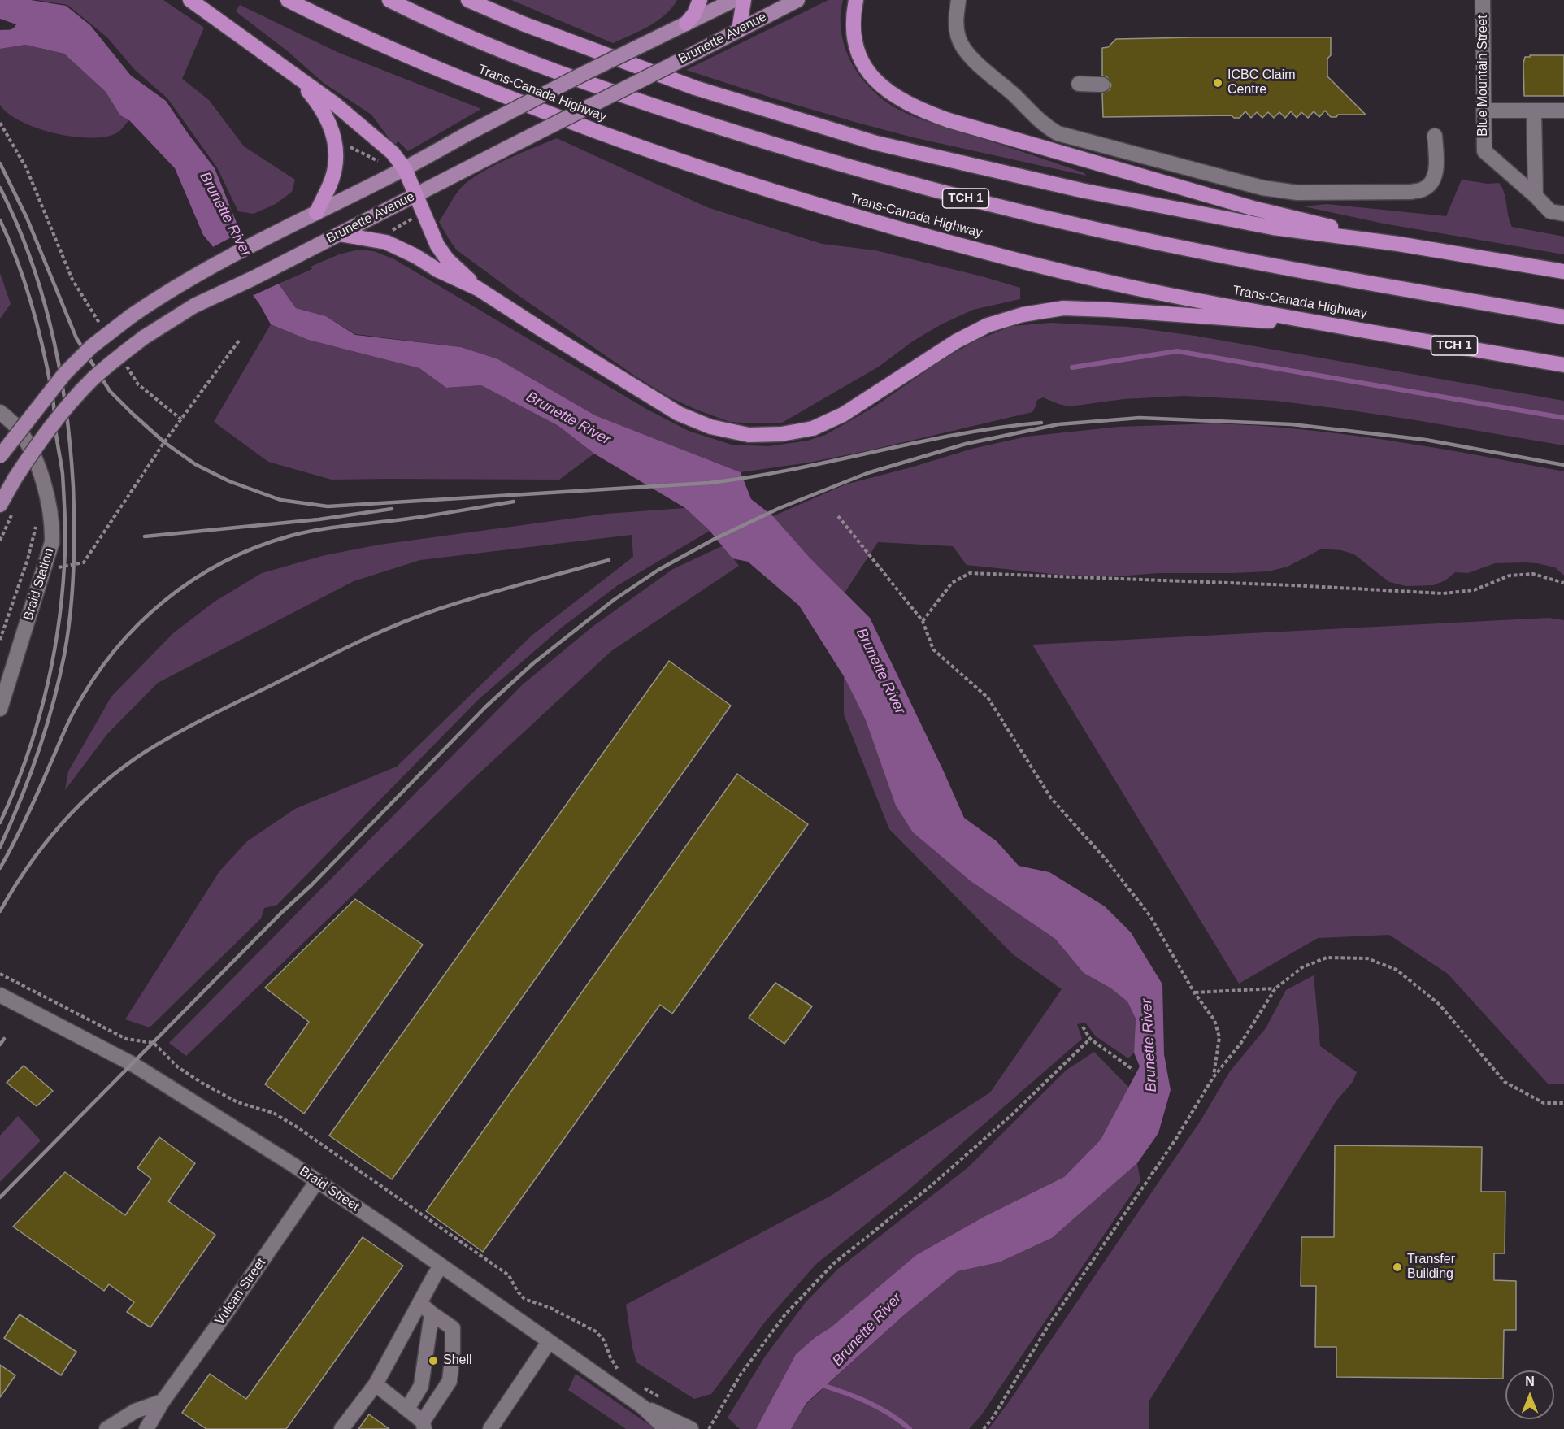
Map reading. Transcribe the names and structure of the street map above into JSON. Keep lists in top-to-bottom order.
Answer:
{
  "streets": {
    "highway": ["Trans-Canada Highway", "TCH 1"],
    "main road": ["Brunette Avenue"],
    "street": [
      "Blue Mountain Street",
      "Braid Station",
      "Braid Street",
      "Vulcan Street"
    ]
  },
  "crossings": [
    ["Braid Street", "Vulcan Street"]
  ],
  "water": ["Brunette River"],
  "places": ["ICBC Claim Centre", "Transfer Building", "Shell"],
  "north": "top"
}
